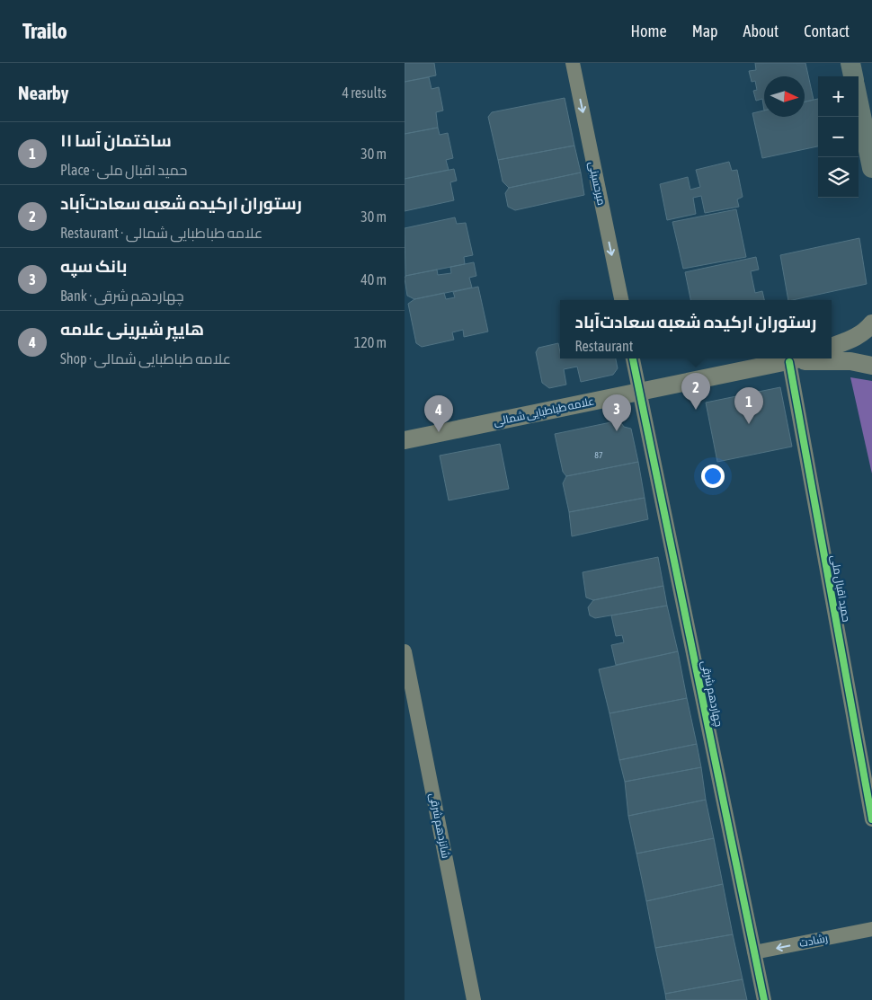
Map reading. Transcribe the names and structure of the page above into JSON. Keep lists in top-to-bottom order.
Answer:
{
  "streets": {
    "street": [
      "میرحسینی",
      "علامه طباطبایی شمالی",
      "حمید اقبال ملی",
      "چهاردهم شرقی",
      "شانزدهم شرقی",
      "رشادت"
    ]
  },
  "crossings": [
    ["علامه طباطبایی شمالی", "حمید اقبال ملی"],
    ["علامه طباطبایی شمالی", "چهاردهم شرقی"],
    ["چهاردهم شرقی", "رشادت"]
  ],
  "one_way": ["میرحسینی", "رشادت"],
  "house_numbers": ["87"],
  "north": "right",
  "page": {
    "header": "Trailo",
    "nav": [
      "Home",
      "Map",
      "About",
      "Contact"
    ],
    "heading": ["Nearby", "4 results"],
    "map_buttons": ["+", "−"],
    "list": [
      {
        "mark": "1",
        "name": "ساختمان آسا ۱۱",
        "note": "Place · حمید اقبال ملی",
        "value": "30 m"
      },
      {
        "mark": "2",
        "name": "رستوران ارکیده شعبه سعادت‌آباد",
        "note": "Restaurant · علامه طباطبایی شمالی",
        "value": "30 m"
      },
      {
        "mark": "3",
        "name": "بانک سپه",
        "note": "Bank · چهاردهم شرقی",
        "value": "40 m"
      },
      {
        "mark": "4",
        "name": "هایپر شیرینی علامه",
        "note": "Shop · علامه طباطبایی شمالی",
        "value": "120 m"
      }
    ],
    "popup": ["رستوران ارکیده شعبه سعادت‌آباد", "Restaurant"],
    "pins": [
      "2",
      "1",
      "3",
      "4"
    ]
  }
}
